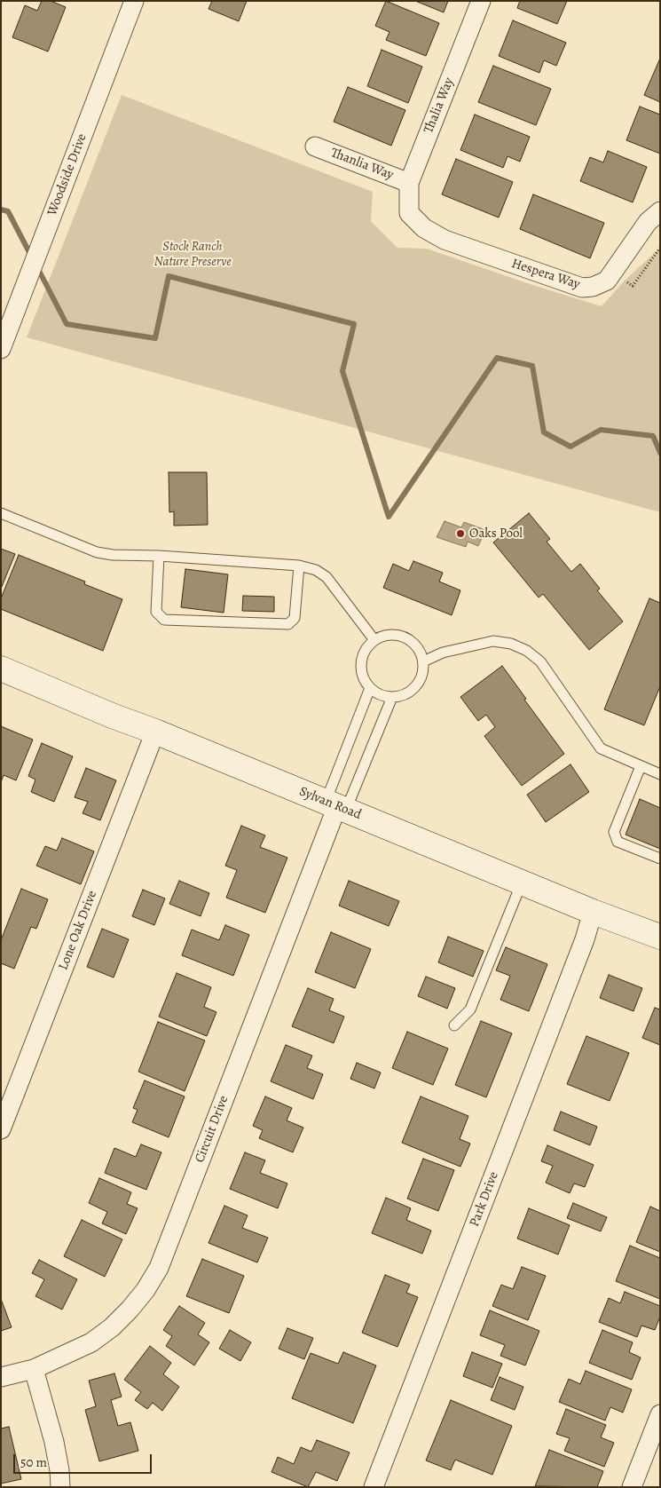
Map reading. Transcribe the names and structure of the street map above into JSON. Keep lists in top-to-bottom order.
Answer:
{
  "streets": {
    "main road": ["Sylvan Road"],
    "street": [
      "Thalia Way",
      "Thanlia Way",
      "Woodside Drive",
      "Hespera Way",
      "Lone Oak Drive",
      "Circuit Drive",
      "Park Drive"
    ]
  },
  "crossings": [
    ["Thalia Way", "Thanlia Way"],
    ["Thalia Way", "Hespera Way"],
    ["Sylvan Road", "Lone Oak Drive"],
    ["Sylvan Road", "Circuit Drive"],
    ["Sylvan Road", "Park Drive"]
  ],
  "parks": ["Stock Ranch Nature Preserve"],
  "places": ["Oaks Pool"],
  "scale_bar": "50 m"
}
